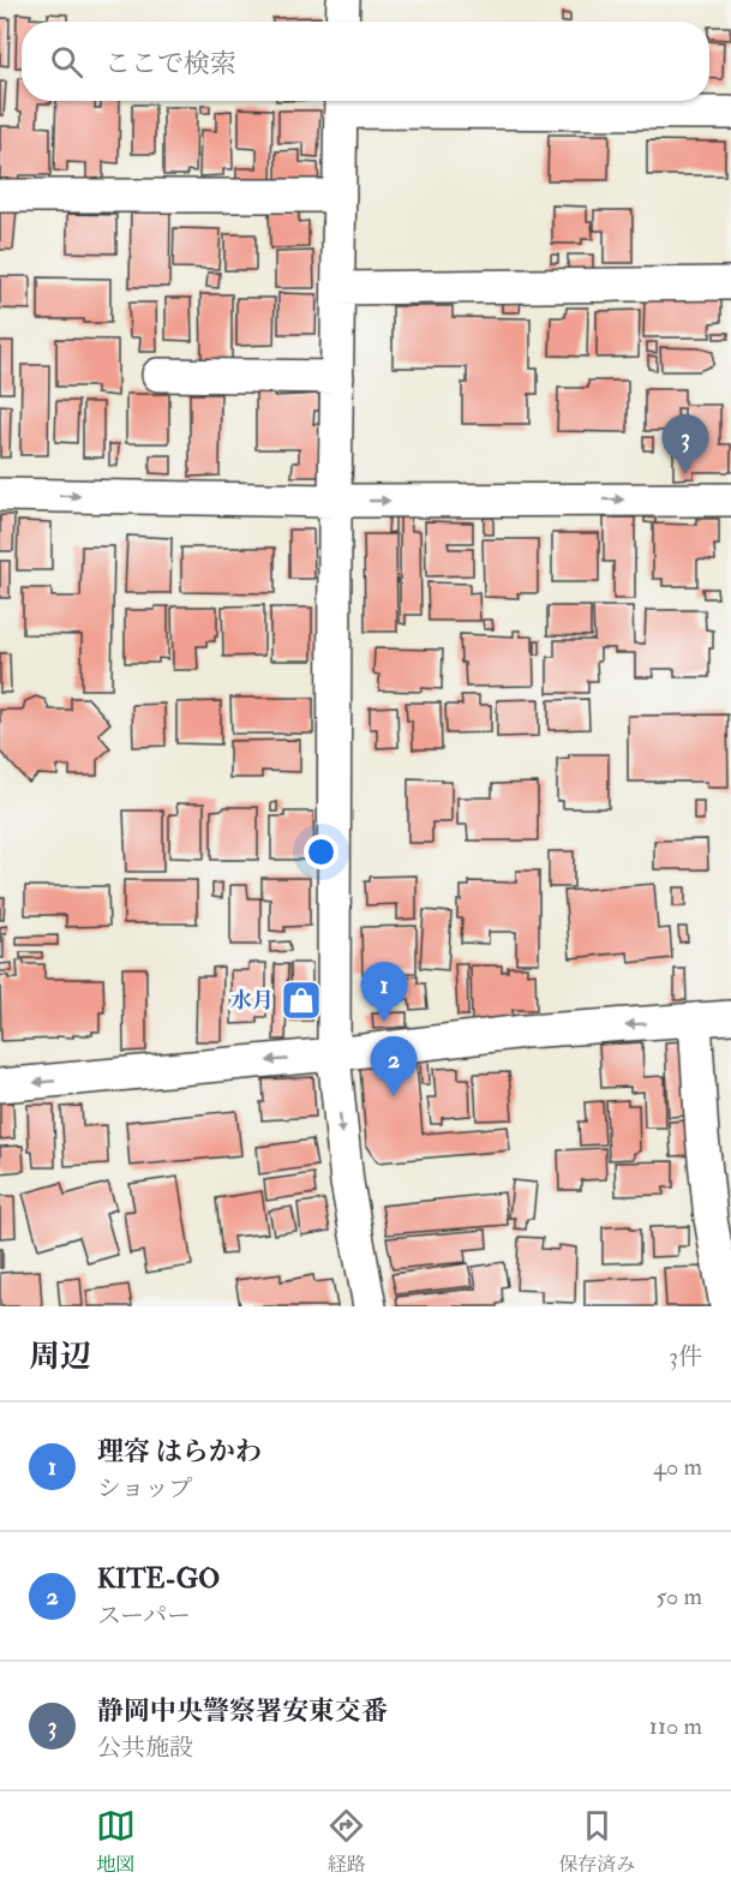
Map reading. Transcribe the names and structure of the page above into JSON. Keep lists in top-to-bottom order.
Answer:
{
  "places": {
    "shop": ["水月"]
  },
  "page": {
    "search": "ここで検索",
    "pins": ["3", "1", "2"],
    "heading": ["周辺", "3件"],
    "list": [
      {
        "mark": "1",
        "name": "理容 はらかわ",
        "note": "ショップ",
        "value": "40 m"
      },
      {
        "mark": "2",
        "name": "KITE-GO",
        "note": "スーパー",
        "value": "50 m"
      },
      {
        "mark": "3",
        "name": "静岡中央警察署安東交番",
        "note": "公共施設",
        "value": "110 m"
      }
    ],
    "nav": ["地図", "経路", "保存済み"]
  }
}
